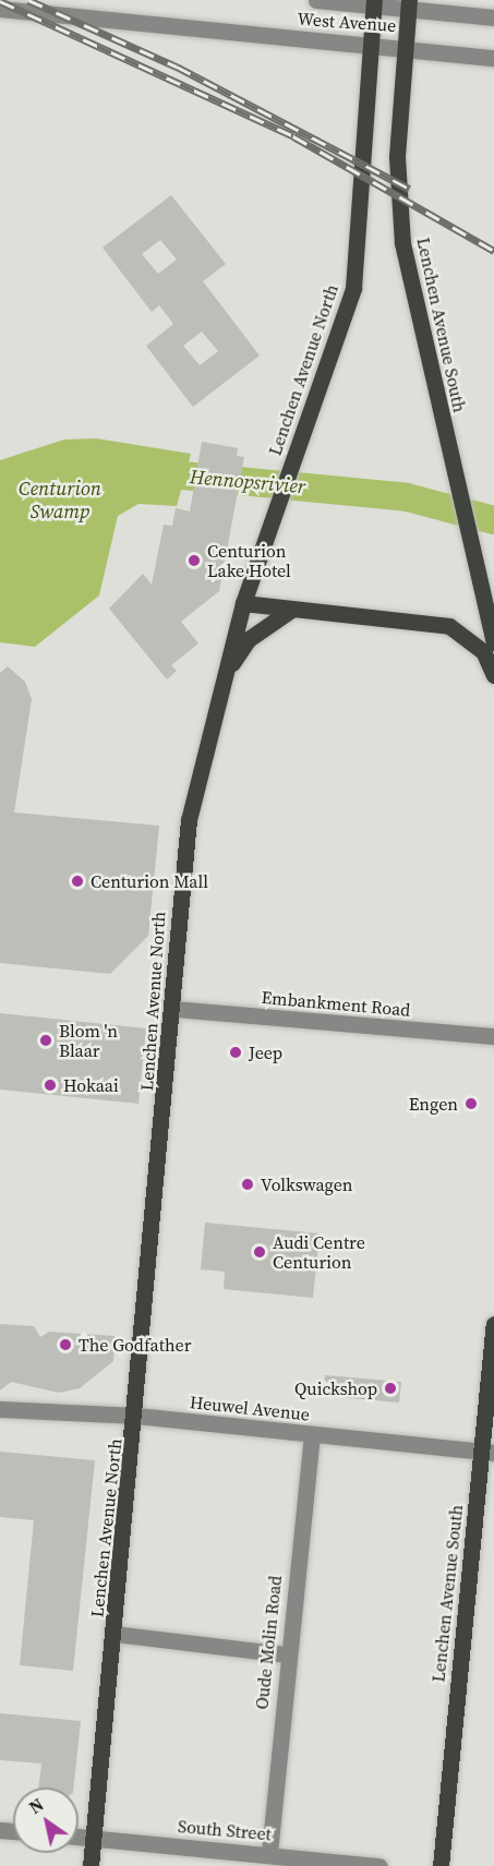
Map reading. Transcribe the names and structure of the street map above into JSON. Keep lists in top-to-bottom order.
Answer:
{
  "streets": {
    "main road": ["Lenchen Avenue South", "Lenchen Avenue North"],
    "street": [
      "West Avenue",
      "Embankment Road",
      "Heuwel Avenue",
      "Oude Molin Road",
      "South Street"
    ]
  },
  "crossings": [
    ["West Avenue", "Lenchen Avenue South"],
    ["West Avenue", "Lenchen Avenue North"],
    ["Lenchen Avenue South", "Heuwel Avenue"],
    ["Lenchen Avenue North", "Embankment Road"],
    ["Lenchen Avenue North", "Heuwel Avenue"],
    ["Lenchen Avenue North", "South Street"],
    ["Heuwel Avenue", "Oude Molin Road"],
    ["Oude Molin Road", "South Street"]
  ],
  "water": ["Hennopsrivier", "Centurion Swamp"],
  "places": [
    "Centurion Lake Hotel",
    "Centurion Mall",
    "Blom 'n Blaar",
    "Jeep",
    "Hokaai",
    "Engen",
    "Volkswagen",
    "Audi Centre Centurion",
    "The Godfather",
    "Quickshop"
  ],
  "north": "top left"
}
